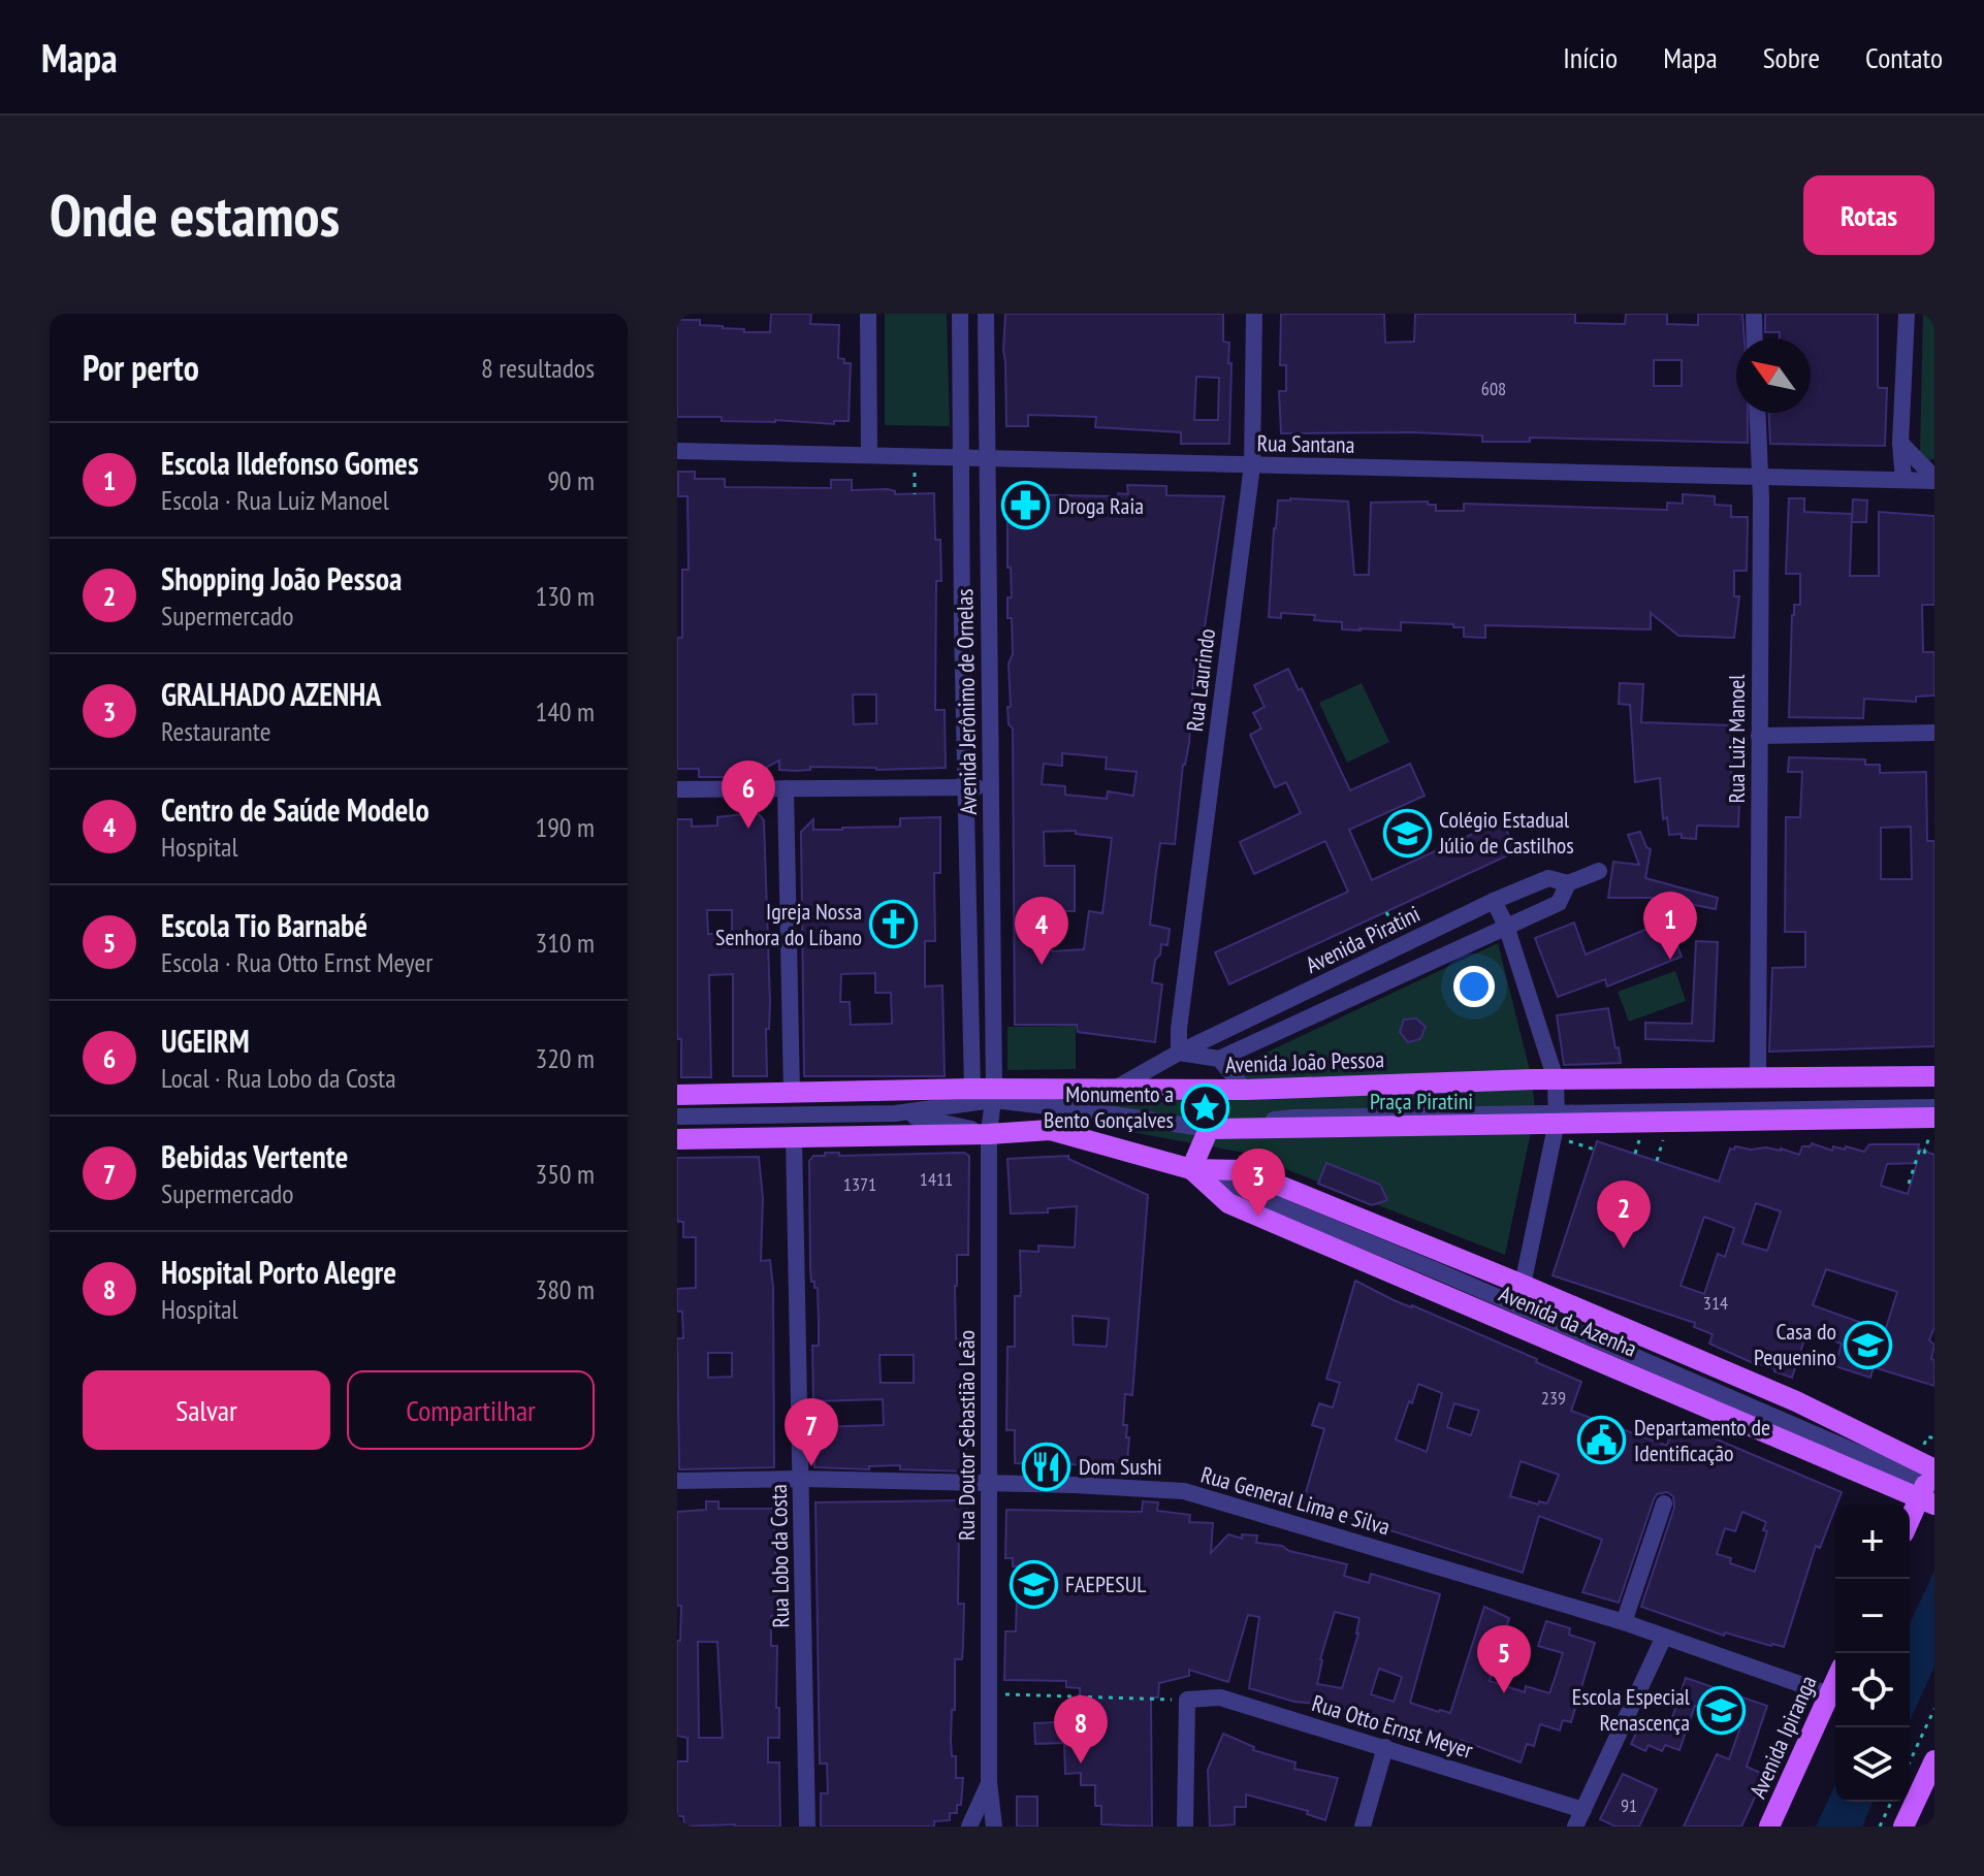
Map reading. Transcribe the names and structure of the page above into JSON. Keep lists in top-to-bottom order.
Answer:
{
  "streets": {
    "main road": ["Avenida João Pessoa", "Avenida da Azenha", "Avenida Ipiranga"],
    "street": [
      "Rua Santana",
      "Rua Laurindo",
      "Avenida Jerônimo de Ornelas",
      "Rua Luiz Manoel",
      "Avenida Piratini",
      "Rua Doutor Sebastião Leão",
      "Rua General Lima e Silva",
      "Rua Lobo da Costa",
      "Rua Otto Ernst Meyer"
    ]
  },
  "crossings": [
    ["Rua Santana", "Rua Laurindo"],
    ["Rua Santana", "Avenida Jerônimo de Ornelas"],
    ["Rua Santana", "Rua Luiz Manoel"],
    ["Rua Laurindo", "Avenida Piratini"],
    ["Avenida Jerônimo de Ornelas", "Avenida João Pessoa"],
    ["Avenida Jerônimo de Ornelas", "Rua Doutor Sebastião Leão"],
    ["Rua Luiz Manoel", "Avenida João Pessoa"],
    ["Avenida Piratini", "Avenida João Pessoa"],
    ["Avenida João Pessoa", "Rua Doutor Sebastião Leão"],
    ["Avenida da Azenha", "Rua Doutor Sebastião Leão"],
    ["Rua Doutor Sebastião Leão", "Rua General Lima e Silva"],
    ["Rua General Lima e Silva", "Rua Lobo da Costa"],
    ["Rua General Lima e Silva", "Avenida Ipiranga"]
  ],
  "parks": ["Praça Piratini"],
  "places": {
    "pharmacy": ["Droga Raia"],
    "school or university": [
      "Colégio Estadual Júlio de Castilhos",
      "Casa do Pequenino",
      "FAEPESUL",
      "Escola Especial Renascença"
    ],
    "church": ["Igreja Nossa Senhora do Líbano"],
    "place": ["Monumento a Bento Gonçalves"],
    "public building": ["Departamento de Identificação"],
    "restaurant": ["Dom Sushi"]
  },
  "house_numbers": [
    "608",
    "1411",
    "1371",
    "314",
    "239",
    "91"
  ],
  "north": "top left",
  "page": {
    "header": "Mapa",
    "nav": [
      "Início",
      "Mapa",
      "Sobre",
      "Contato"
    ],
    "buttons": [
      "Rotas",
      ["Salvar", "Compartilhar"]
    ],
    "title": "Onde estamos",
    "heading": ["Por perto", "8 resultados"],
    "list": [
      {
        "mark": "1",
        "name": "Escola Ildefonso Gomes",
        "note": "Escola · Rua Luiz Manoel",
        "value": "90 m"
      },
      {
        "mark": "2",
        "name": "Shopping João Pessoa",
        "note": "Supermercado",
        "value": "130 m"
      },
      {
        "mark": "3",
        "name": "GRALHADO AZENHA",
        "note": "Restaurante",
        "value": "140 m"
      },
      {
        "mark": "4",
        "name": "Centro de Saúde Modelo",
        "note": "Hospital",
        "value": "190 m"
      },
      {
        "mark": "5",
        "name": "Escola Tio Barnabé",
        "note": "Escola · Rua Otto Ernst Meyer",
        "value": "310 m"
      },
      {
        "mark": "6",
        "name": "UGEIRM",
        "note": "Local · Rua Lobo da Costa",
        "value": "320 m"
      },
      {
        "mark": "7",
        "name": "Bebidas Vertente",
        "note": "Supermercado",
        "value": "350 m"
      },
      {
        "mark": "8",
        "name": "Hospital Porto Alegre",
        "note": "Hospital",
        "value": "380 m"
      }
    ],
    "pins": [
      "6",
      "1",
      "4",
      "3",
      "2",
      "7",
      "5",
      "8"
    ],
    "map_buttons": ["+", "−"]
  }
}
